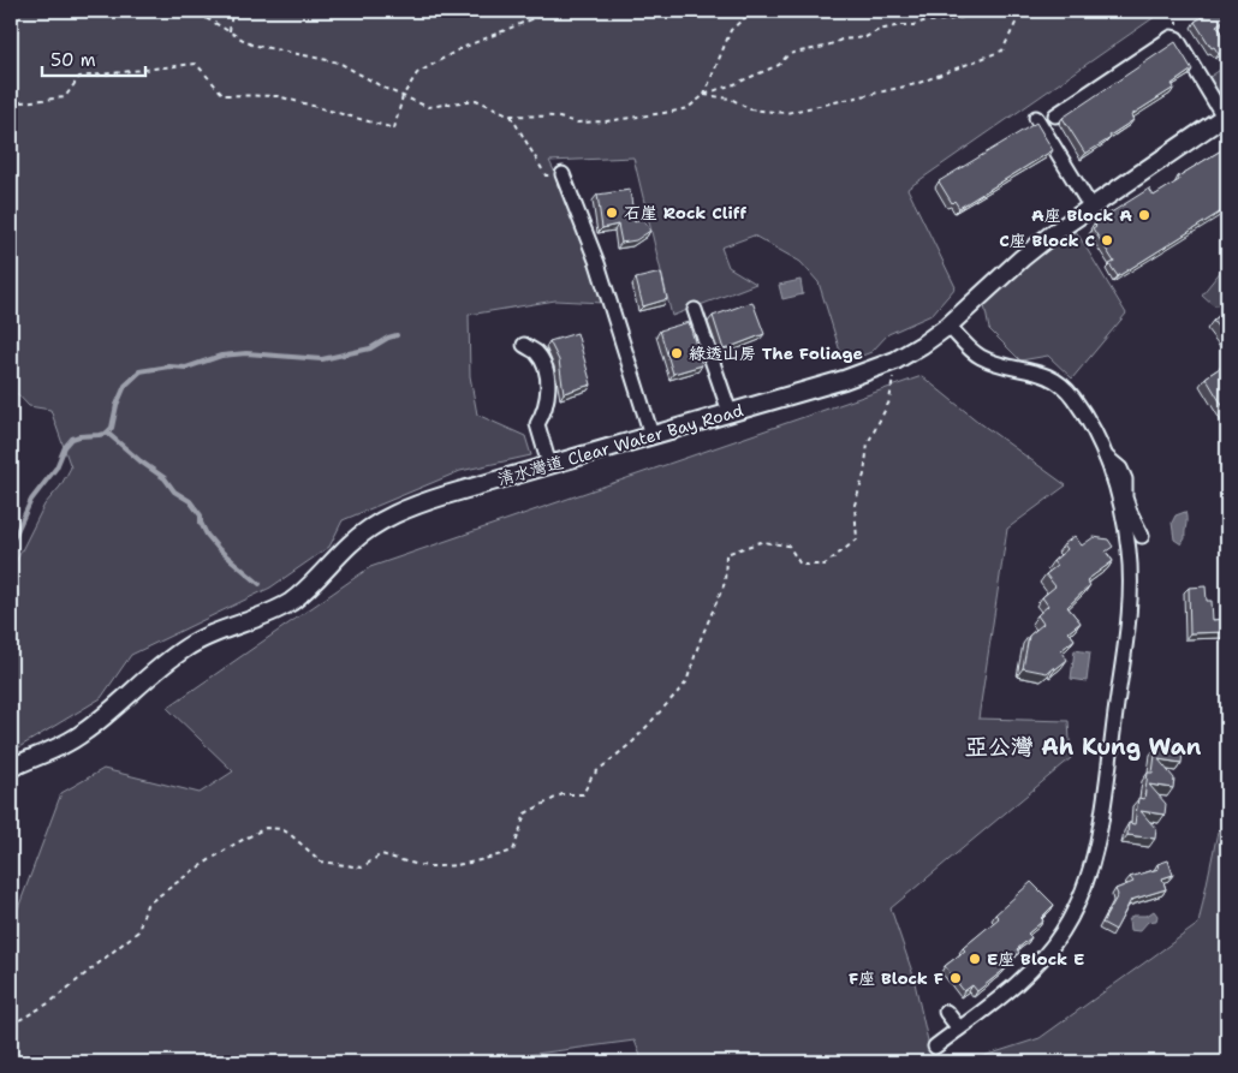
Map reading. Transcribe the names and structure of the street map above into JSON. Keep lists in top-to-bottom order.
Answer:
{
  "streets": {
    "main road": ["清水灣道 Clear Water Bay Road"]
  },
  "districts": ["亞公灣 Ah Kung Wan"],
  "places": [
    "石崖 Rock Cliff",
    "A座 Block A",
    "C座 Block C",
    "綠透山房 The Foliage",
    "E座 Block E",
    "F座 Block F"
  ],
  "scale_bar": "50 m"
}
